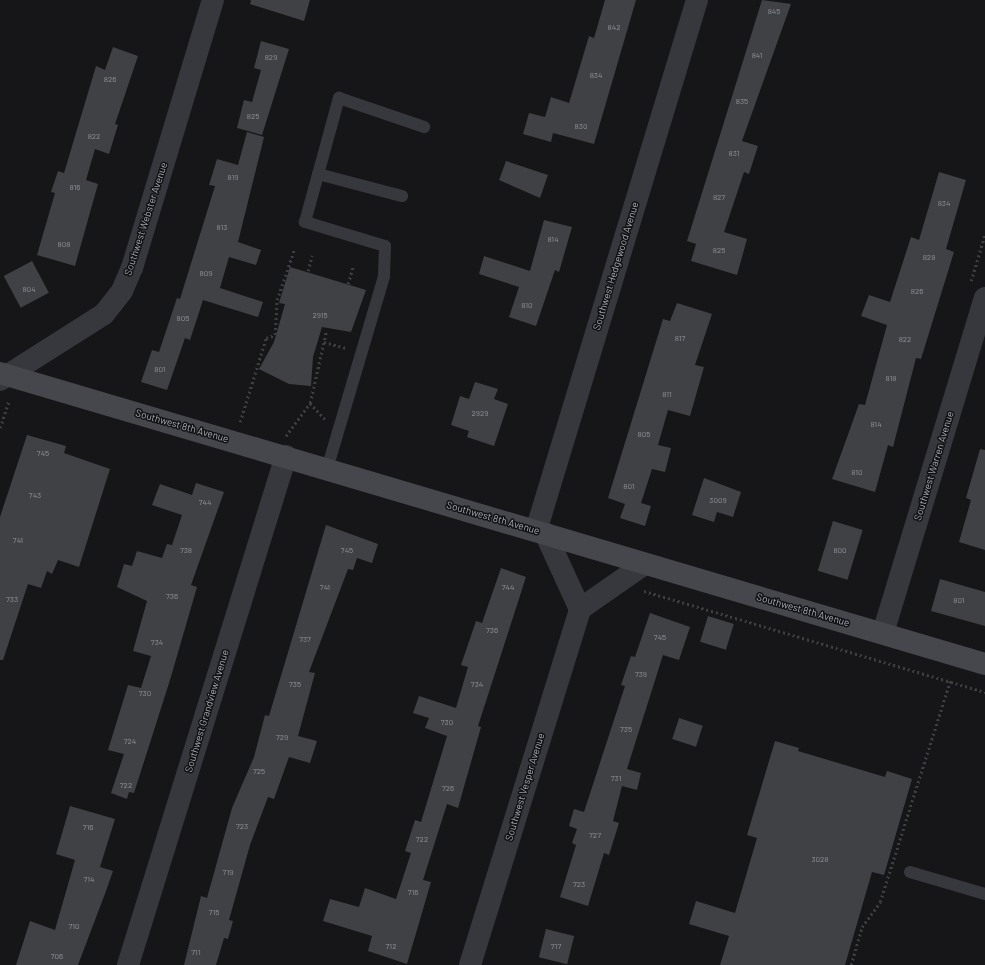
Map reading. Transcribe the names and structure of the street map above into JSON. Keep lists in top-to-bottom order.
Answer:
{
  "streets": {
    "street": [
      "Southwest Webster Avenue",
      "Southwest Hedgewood Avenue",
      "Southwest 8th Avenue",
      "Southwest Warren Avenue",
      "Southwest Grandview Avenue",
      "Southwest Vesper Avenue"
    ]
  },
  "crossings": [
    ["Southwest Webster Avenue", "Southwest 8th Avenue"],
    ["Southwest Hedgewood Avenue", "Southwest 8th Avenue"],
    ["Southwest 8th Avenue", "Southwest Warren Avenue"],
    ["Southwest 8th Avenue", "Southwest Grandview Avenue"]
  ],
  "house_numbers": [
    "845",
    "842",
    "841",
    "829",
    "834",
    "826",
    "835",
    "825",
    "830",
    "822",
    "831",
    "819",
    "816",
    "827",
    "834",
    "813",
    "814",
    "808",
    "825",
    "828",
    "809",
    "804",
    "826",
    "810",
    "2915",
    "805",
    "817",
    "822",
    "801",
    "818",
    "811",
    "2929",
    "814",
    "805",
    "745",
    "810",
    "801",
    "743",
    "3009",
    "744",
    "741",
    "738",
    "745",
    "800",
    "741",
    "744",
    "736",
    "733",
    "801",
    "736",
    "745",
    "737",
    "734",
    "739",
    "735",
    "734",
    "730",
    "730",
    "735",
    "729",
    "724",
    "725",
    "731",
    "722",
    "726",
    "723",
    "716",
    "727",
    "722",
    "3028",
    "719",
    "714",
    "723",
    "716",
    "715",
    "710",
    "712",
    "717",
    "711",
    "706"
  ]
}
